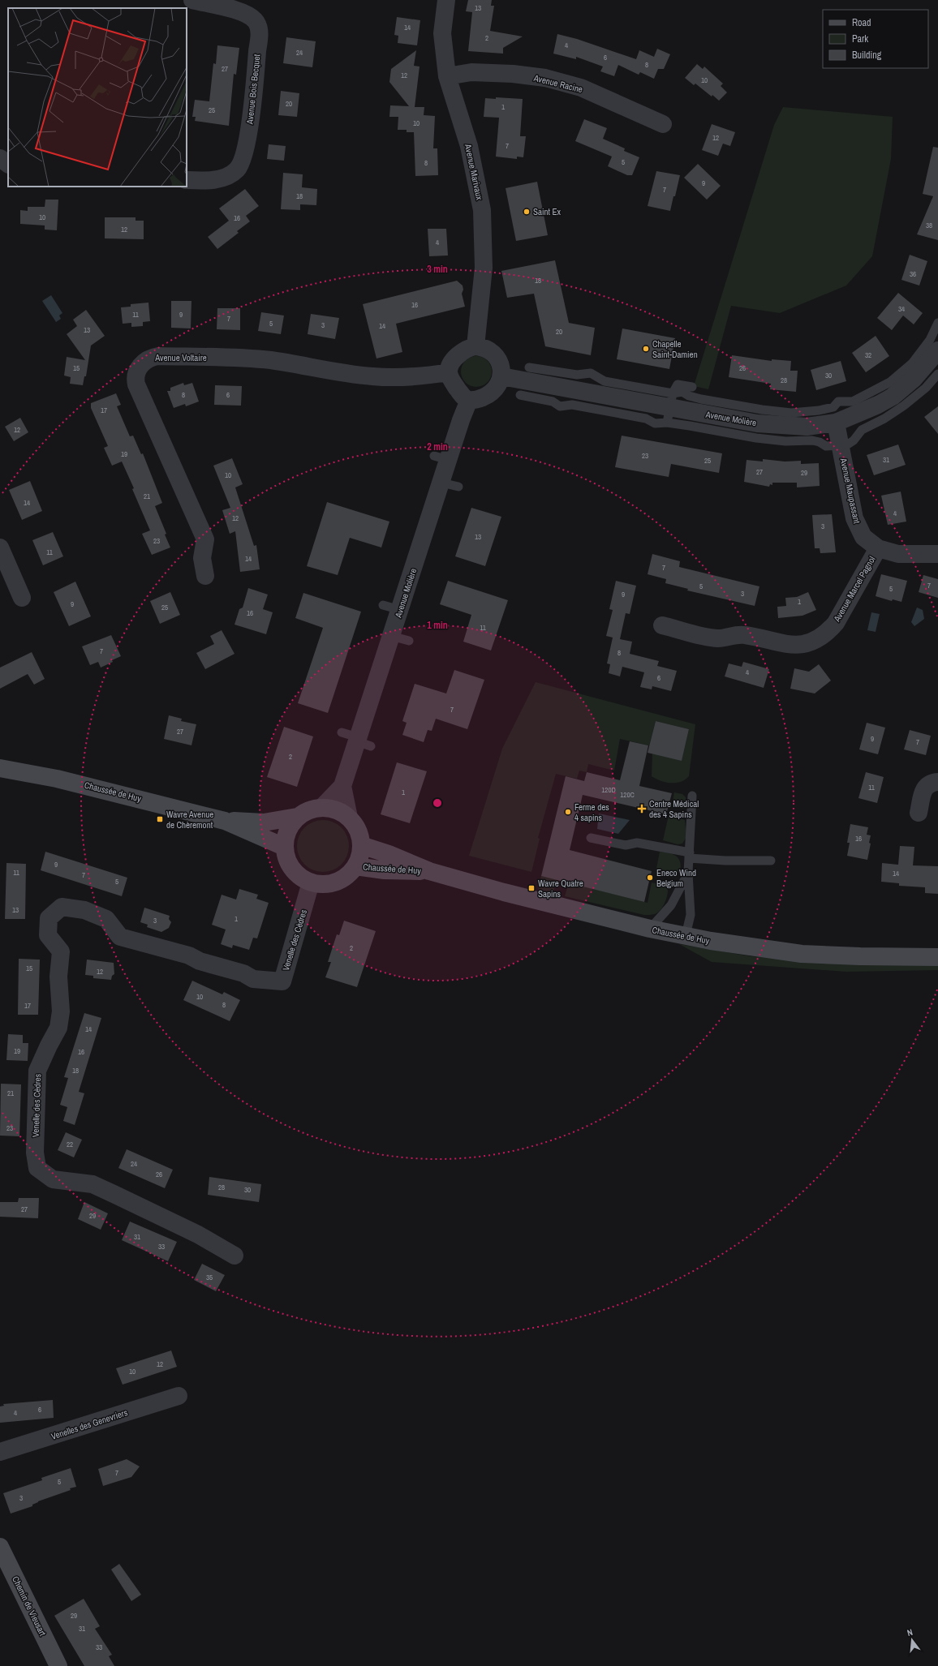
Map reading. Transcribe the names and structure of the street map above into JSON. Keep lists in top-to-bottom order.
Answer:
{
  "streets": {
    "main road": ["Chaussée de Huy", "Chemin de Vieusart"],
    "street": [
      "Avenue Racine",
      "Avenue Bois Becquet",
      "Avenue Marivaux",
      "Avenue Voltaire",
      "Avenue Molière",
      "Avenue Maupassant",
      "Avenue Marcel Pagnol",
      "Venelle des Cèdres",
      "Venelles des Genevriers"
    ]
  },
  "crossings": [
    ["Avenue Racine", "Avenue Marivaux"],
    ["Avenue Marivaux", "Avenue Voltaire"],
    ["Avenue Marivaux", "Avenue Molière"],
    ["Avenue Voltaire", "Avenue Molière"],
    ["Avenue Molière", "Avenue Maupassant"],
    ["Avenue Molière", "Chaussée de Huy"],
    ["Avenue Molière", "Venelle des Cèdres"],
    ["Avenue Maupassant", "Avenue Marcel Pagnol"],
    ["Chaussée de Huy", "Venelle des Cèdres"]
  ],
  "places": {
    "other": [
      "Saint Ex",
      "Chapelle Saint-Damien",
      "Ferme des 4 sapins",
      "Eneco Wind Belgium"
    ],
    "health": ["Centre Médical des 4 Sapins"],
    "transit": ["Wavre Avenue de Chèremont", "Wavre Quatre Sapins"]
  },
  "house_numbers": [
    "13",
    "14",
    "2",
    "4",
    "24",
    "6",
    "8",
    "27",
    "12",
    "10",
    "20",
    "1",
    "25",
    "10",
    "12",
    "7",
    "5",
    "8",
    "9",
    "7",
    "18",
    "10",
    "16",
    "38",
    "12",
    "4",
    "36",
    "18",
    "16",
    "34",
    "11",
    "9",
    "7",
    "5",
    "3",
    "14",
    "13",
    "20",
    "32",
    "15",
    "26",
    "30",
    "28",
    "8",
    "6",
    "17",
    "12",
    "19",
    "23",
    "31",
    "25",
    "27",
    "29",
    "10",
    "21",
    "14",
    "4",
    "12",
    "3",
    "13",
    "23",
    "11",
    "14",
    "7",
    "7",
    "5",
    "5",
    "3",
    "9",
    "1",
    "9",
    "25",
    "16",
    "11",
    "7",
    "8",
    "4",
    "6",
    "7",
    "27",
    "9",
    "7",
    "2",
    "11",
    "120D",
    "1",
    "120C",
    "16",
    "9",
    "11",
    "14",
    "7",
    "5",
    "13",
    "1",
    "3",
    "2",
    "15",
    "12",
    "10",
    "8",
    "17",
    "14",
    "19",
    "16",
    "18",
    "21",
    "23",
    "22",
    "24",
    "26",
    "28",
    "30",
    "27",
    "29",
    "31",
    "33",
    "35",
    "12",
    "10",
    "6",
    "4",
    "7",
    "5",
    "3",
    "29",
    "31",
    "33"
  ],
  "legend": ["Road", "Park", "Building"],
  "north": "top",
  "rings": ["3 min", "2 min", "1 min"]
}
